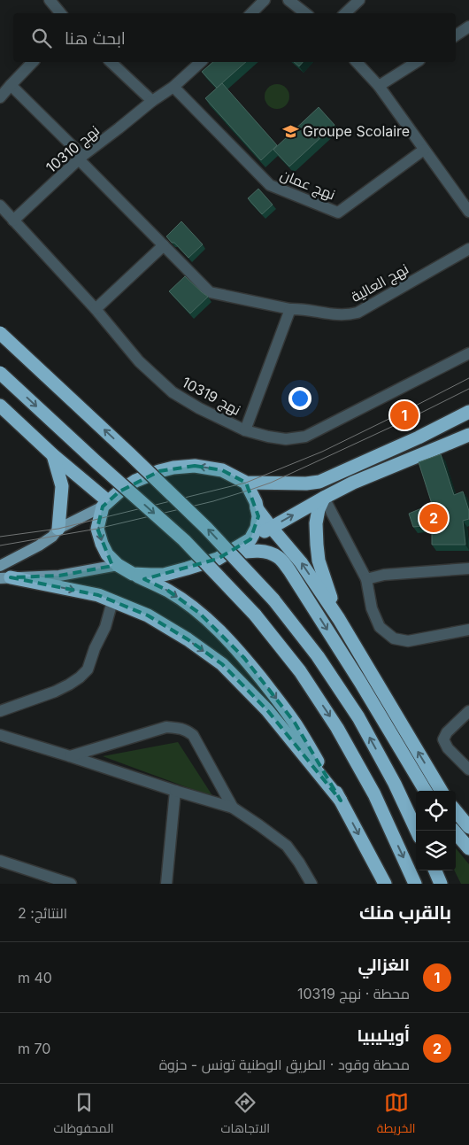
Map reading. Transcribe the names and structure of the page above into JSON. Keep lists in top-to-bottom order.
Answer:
{
  "streets": {
    "street": [
      "نهج 10310",
      "نهج عمان",
      "نهج العالية",
      "نهج 10319"
    ]
  },
  "crossings": [
    ["نهج 10310", "نهج عمان"],
    ["نهج 10310", "نهج العالية"],
    ["نهج 10310", "نهج 10319"]
  ],
  "places": {
    "school or university": ["Groupe Scolaire"]
  },
  "page": {
    "search": "ابحث هنا",
    "pins": ["1", "2"],
    "heading": ["بالقرب منك", "النتائج: 2"],
    "list": [
      {
        "mark": "1",
        "name": "الغزالي",
        "note": "محطة · نهج 10319",
        "value": "40 m"
      },
      {
        "mark": "2",
        "name": "أويليبيا",
        "note": "محطة وقود · الطريق الوطنية تونس - حزوة",
        "value": "70 m"
      }
    ],
    "nav": ["الخريطة", "الاتجاهات", "المحفوظات"]
  }
}
